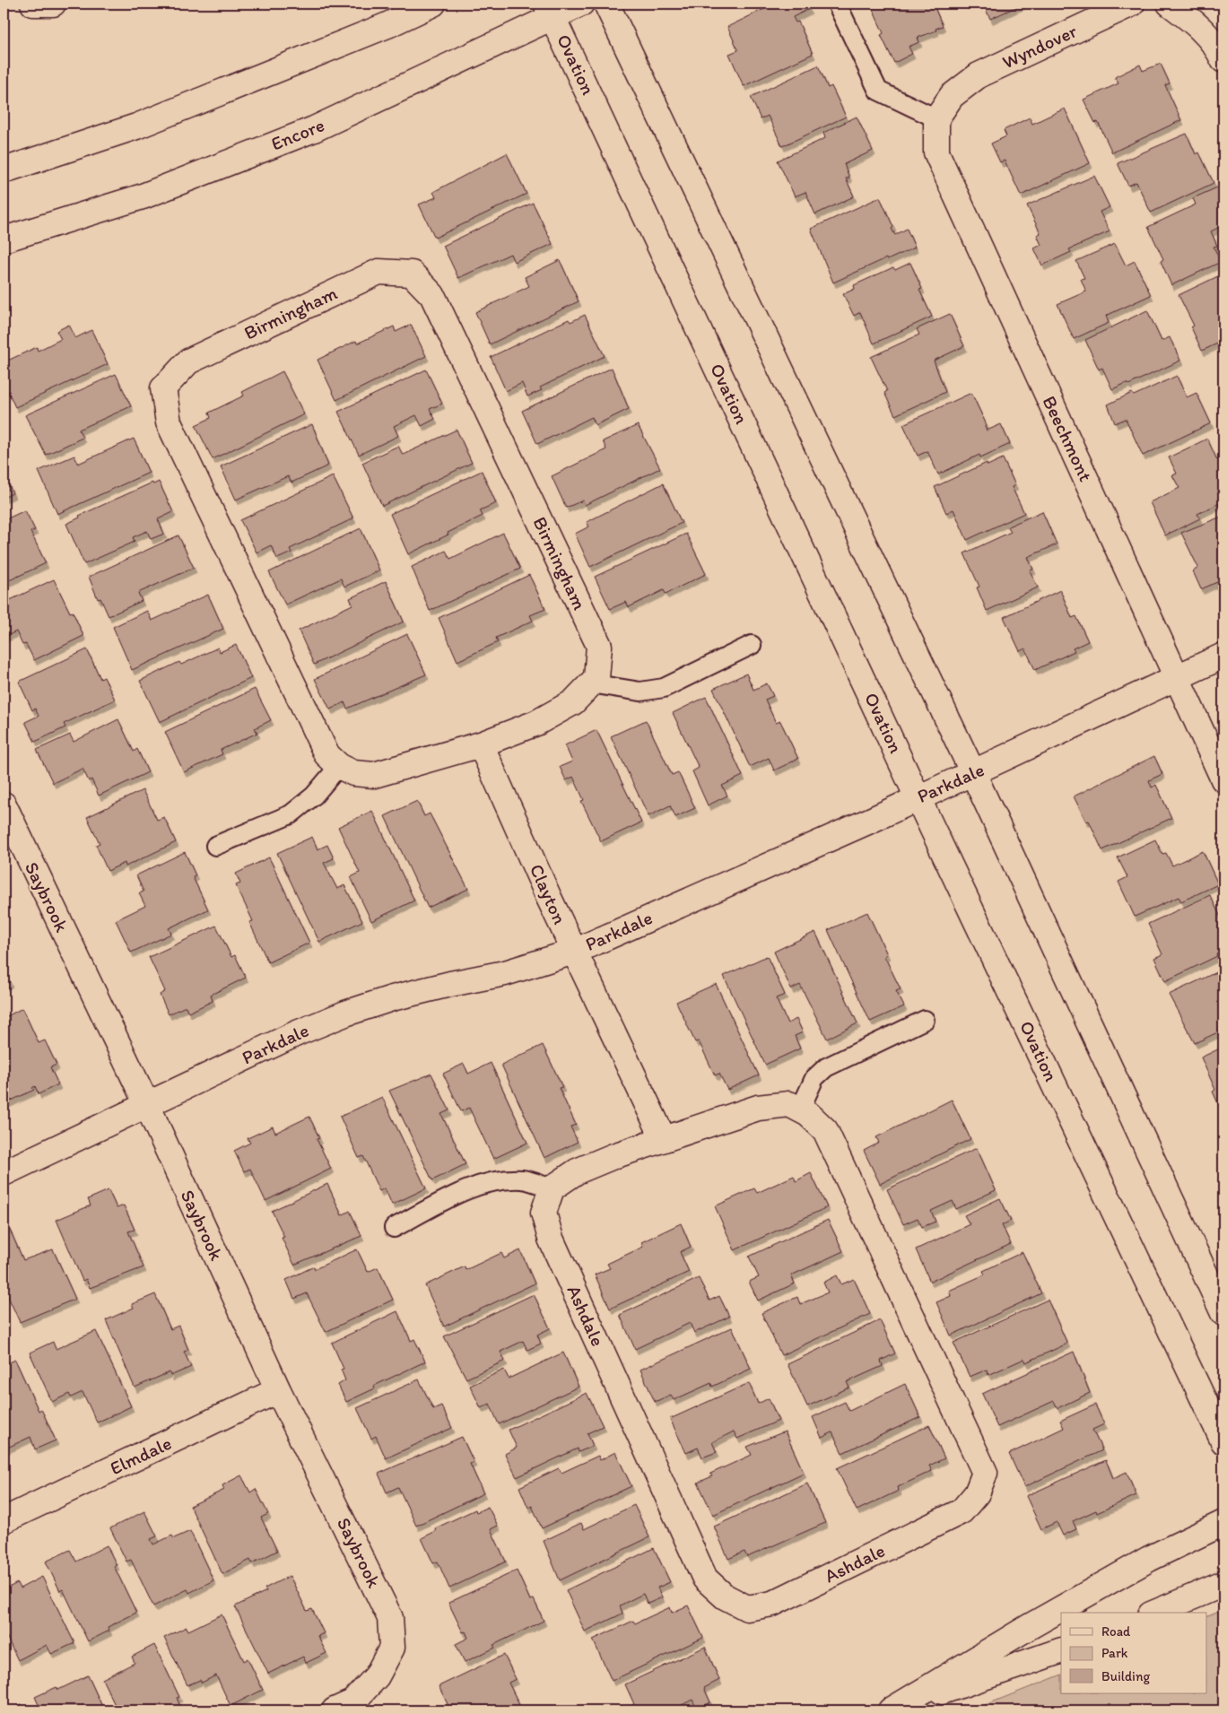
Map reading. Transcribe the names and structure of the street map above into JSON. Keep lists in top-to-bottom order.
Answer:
{
  "streets": {
    "street": [
      "Wyndover",
      "Ovation",
      "Encore",
      "Birmingham",
      "Beechmont",
      "Parkdale",
      "Clayton",
      "Saybrook",
      "Ashdale",
      "Elmdale"
    ]
  },
  "crossings": [
    ["Wyndover", "Beechmont"],
    ["Ovation", "Encore"],
    ["Ovation", "Parkdale"],
    ["Birmingham", "Clayton"],
    ["Beechmont", "Parkdale"],
    ["Parkdale", "Clayton"],
    ["Parkdale", "Saybrook"],
    ["Clayton", "Ashdale"],
    ["Saybrook", "Elmdale"]
  ],
  "legend": ["Road", "Park", "Building"]
}
